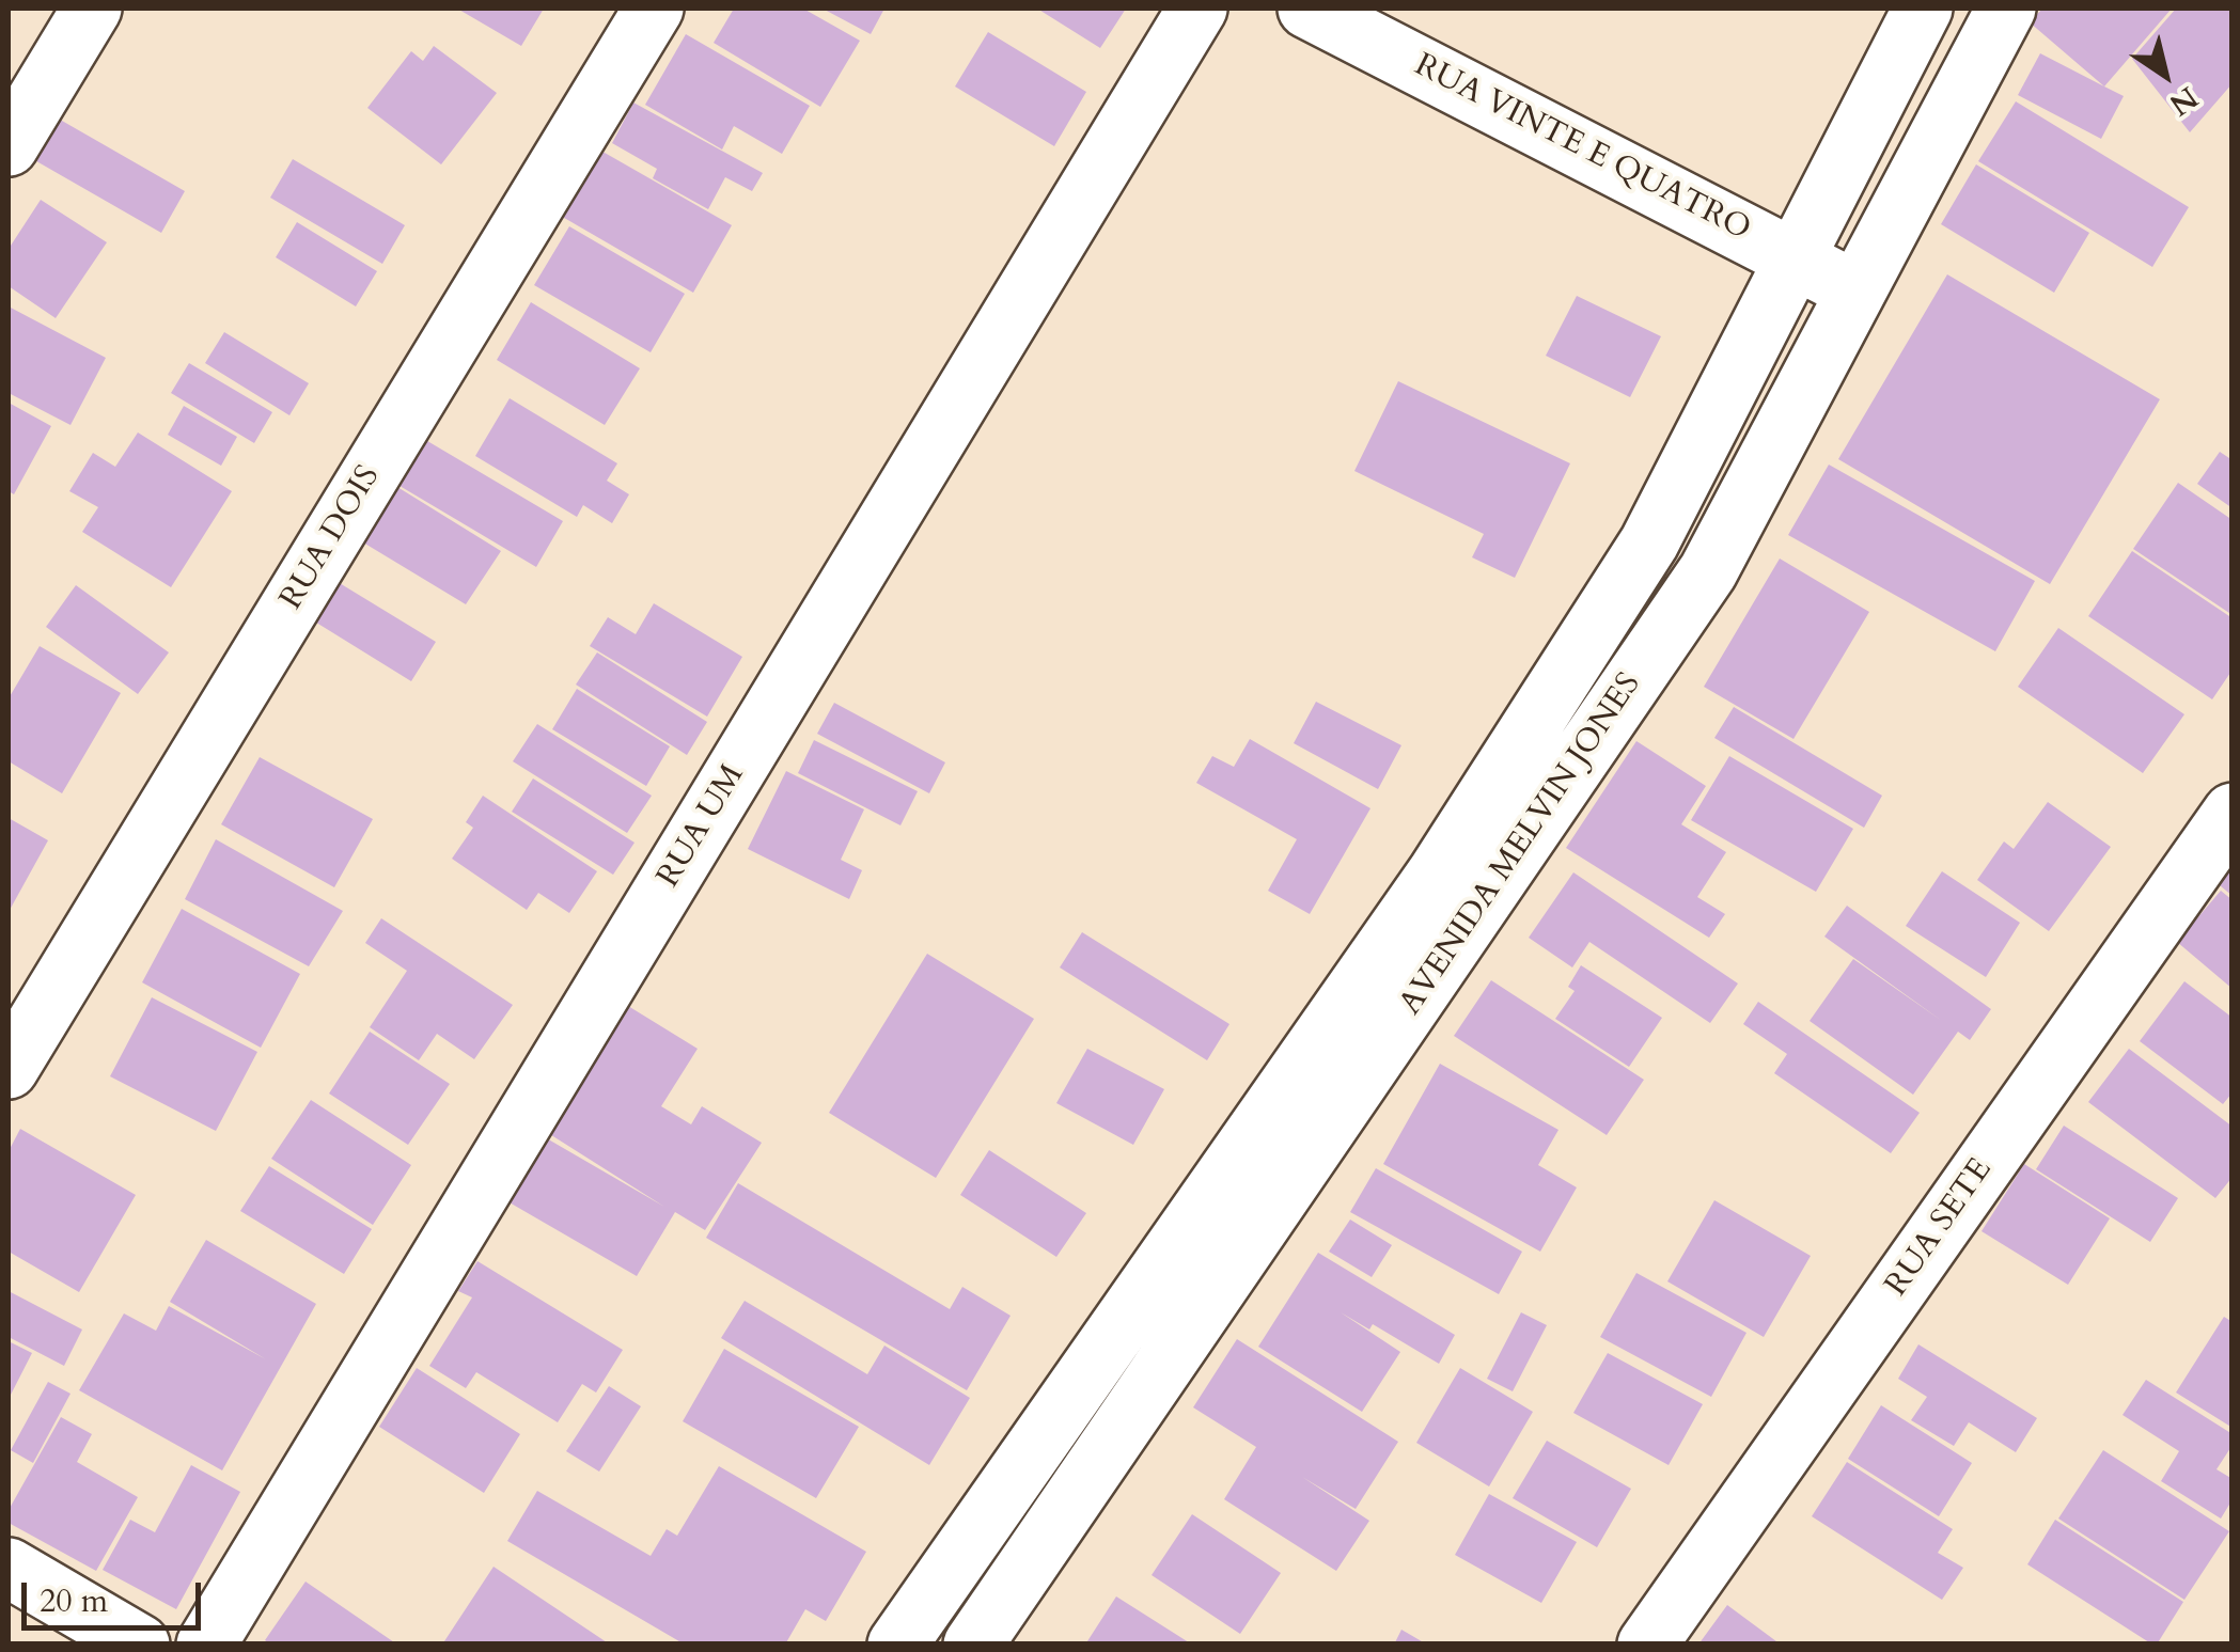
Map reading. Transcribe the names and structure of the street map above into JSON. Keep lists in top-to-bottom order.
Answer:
{
  "streets": {
    "street": [
      "RUA VINTE E QUATRO",
      "RUA DOIS",
      "RUA UM",
      "AVENIDA MELVIN JONES",
      "RUA SETE"
    ]
  },
  "crossings": [
    ["RUA VINTE E QUATRO", "AVENIDA MELVIN JONES"]
  ],
  "scale_bar": "20 m",
  "north": "bottom right"
}
